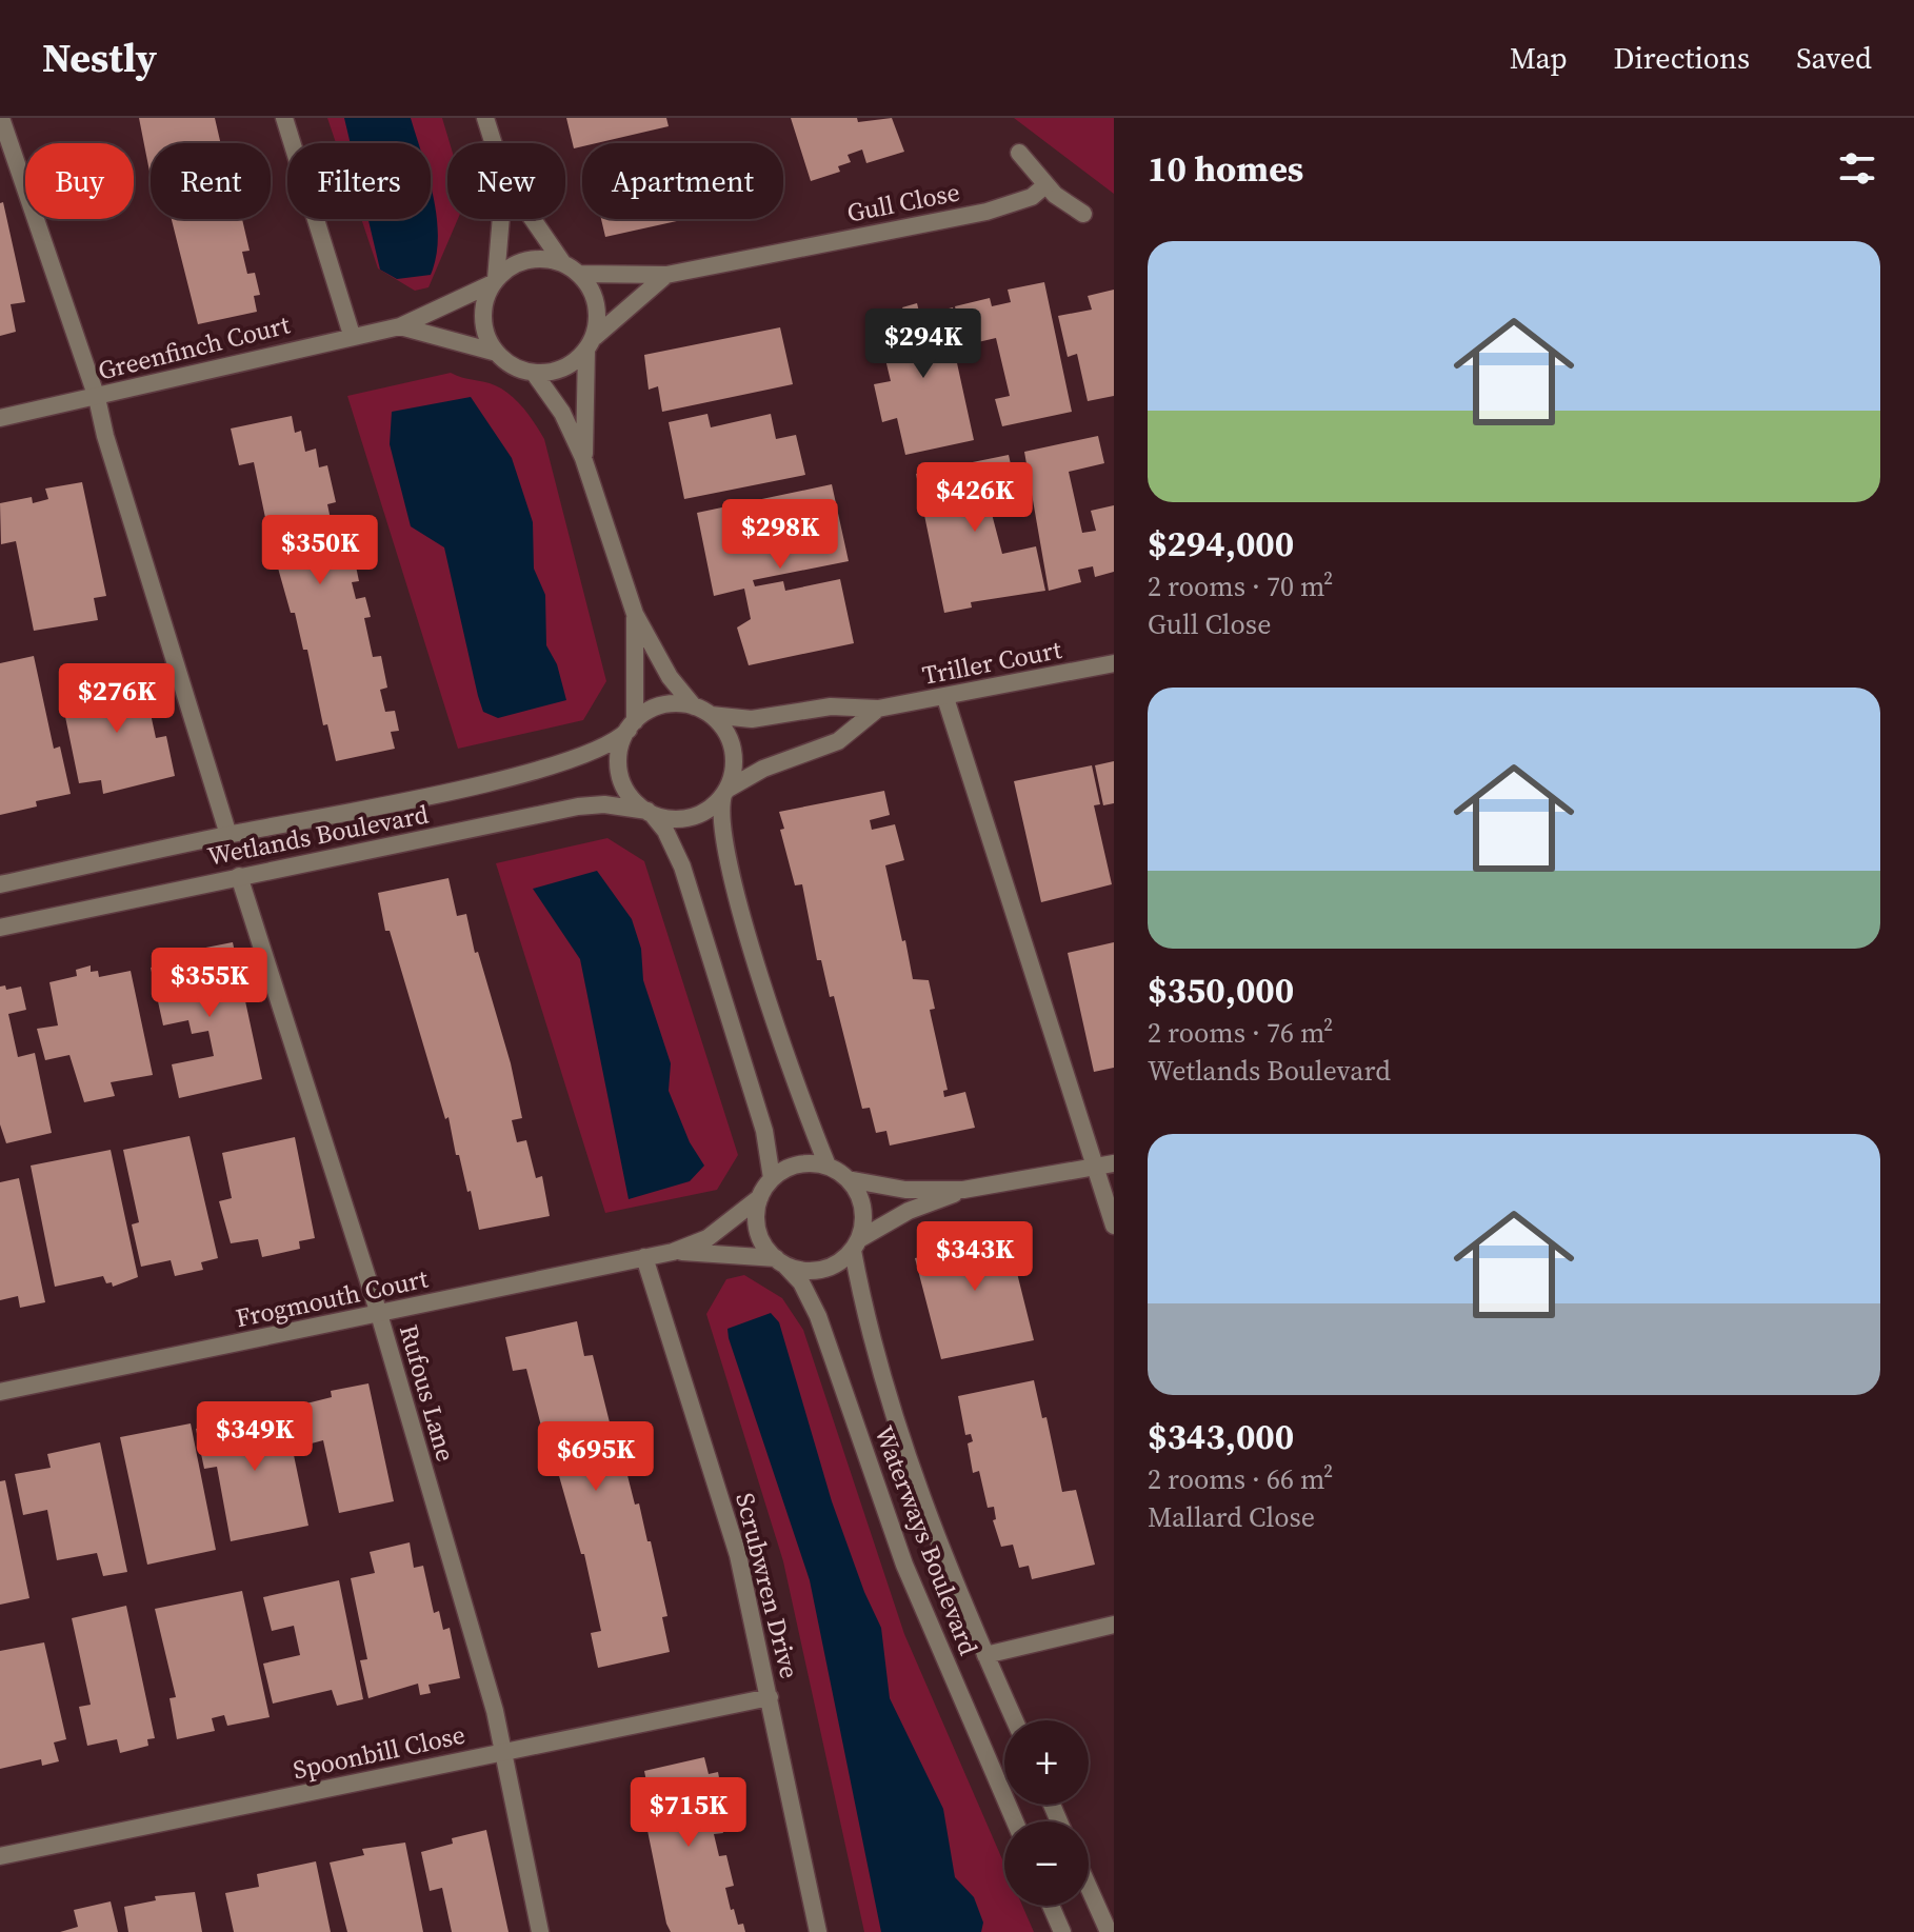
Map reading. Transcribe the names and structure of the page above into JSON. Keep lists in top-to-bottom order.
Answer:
{
  "streets": {
    "street": [
      "Gull Close",
      "Greenfinch Court",
      "Triller Court",
      "Wetlands Boulevard",
      "Frogmouth Court",
      "Rufous Lane",
      "Waterways Boulevard",
      "Scrubwren Drive",
      "Spoonbill Close"
    ]
  },
  "crossings": [
    ["Gull Close", "Greenfinch Court"],
    ["Triller Court", "Wetlands Boulevard"],
    ["Wetlands Boulevard", "Rufous Lane"],
    ["Frogmouth Court", "Rufous Lane"],
    ["Frogmouth Court", "Waterways Boulevard"],
    ["Frogmouth Court", "Scrubwren Drive"],
    ["Rufous Lane", "Spoonbill Close"],
    ["Scrubwren Drive", "Spoonbill Close"]
  ],
  "page": {
    "header": "Nestly",
    "nav": ["Map", "Directions", "Saved"],
    "heading": "10 homes",
    "chip": [
      "Buy",
      "Rent",
      "Filters",
      "New",
      "Apartment"
    ],
    "list": [
      {
        "name": "$294,000",
        "note": "2 rooms · 70 m² · Gull Close"
      },
      {
        "name": "$350,000",
        "note": "2 rooms · 76 m² · Wetlands Boulevard"
      },
      {
        "name": "$343,000",
        "note": "2 rooms · 66 m² · Mallard Close"
      }
    ],
    "price": [
      "$294K",
      "$426K",
      "$298K",
      "$350K",
      "$276K",
      "$355K",
      "$343K",
      "$349K",
      "$695K",
      "$715K"
    ],
    "map_buttons": ["+", "−"]
  }
}
